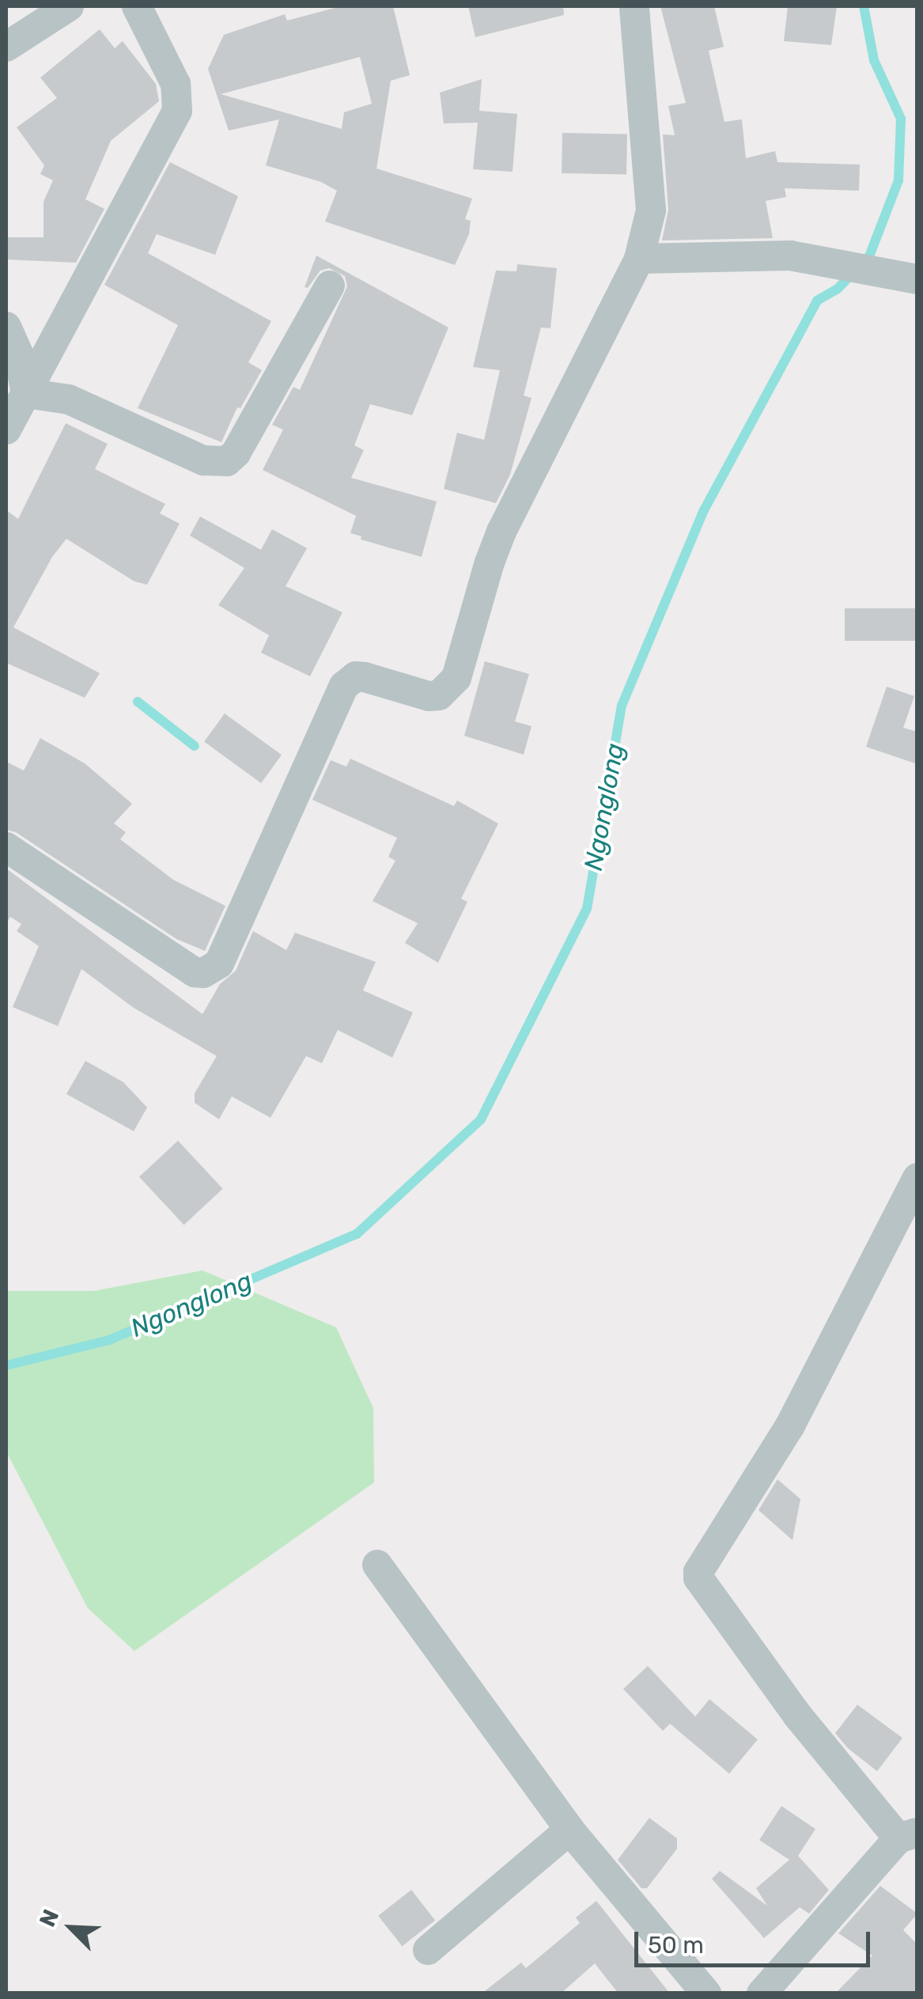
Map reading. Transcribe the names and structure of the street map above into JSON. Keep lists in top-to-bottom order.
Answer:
{
  "water": ["Ngonglong"],
  "scale_bar": "50 m",
  "north": "top left"
}
